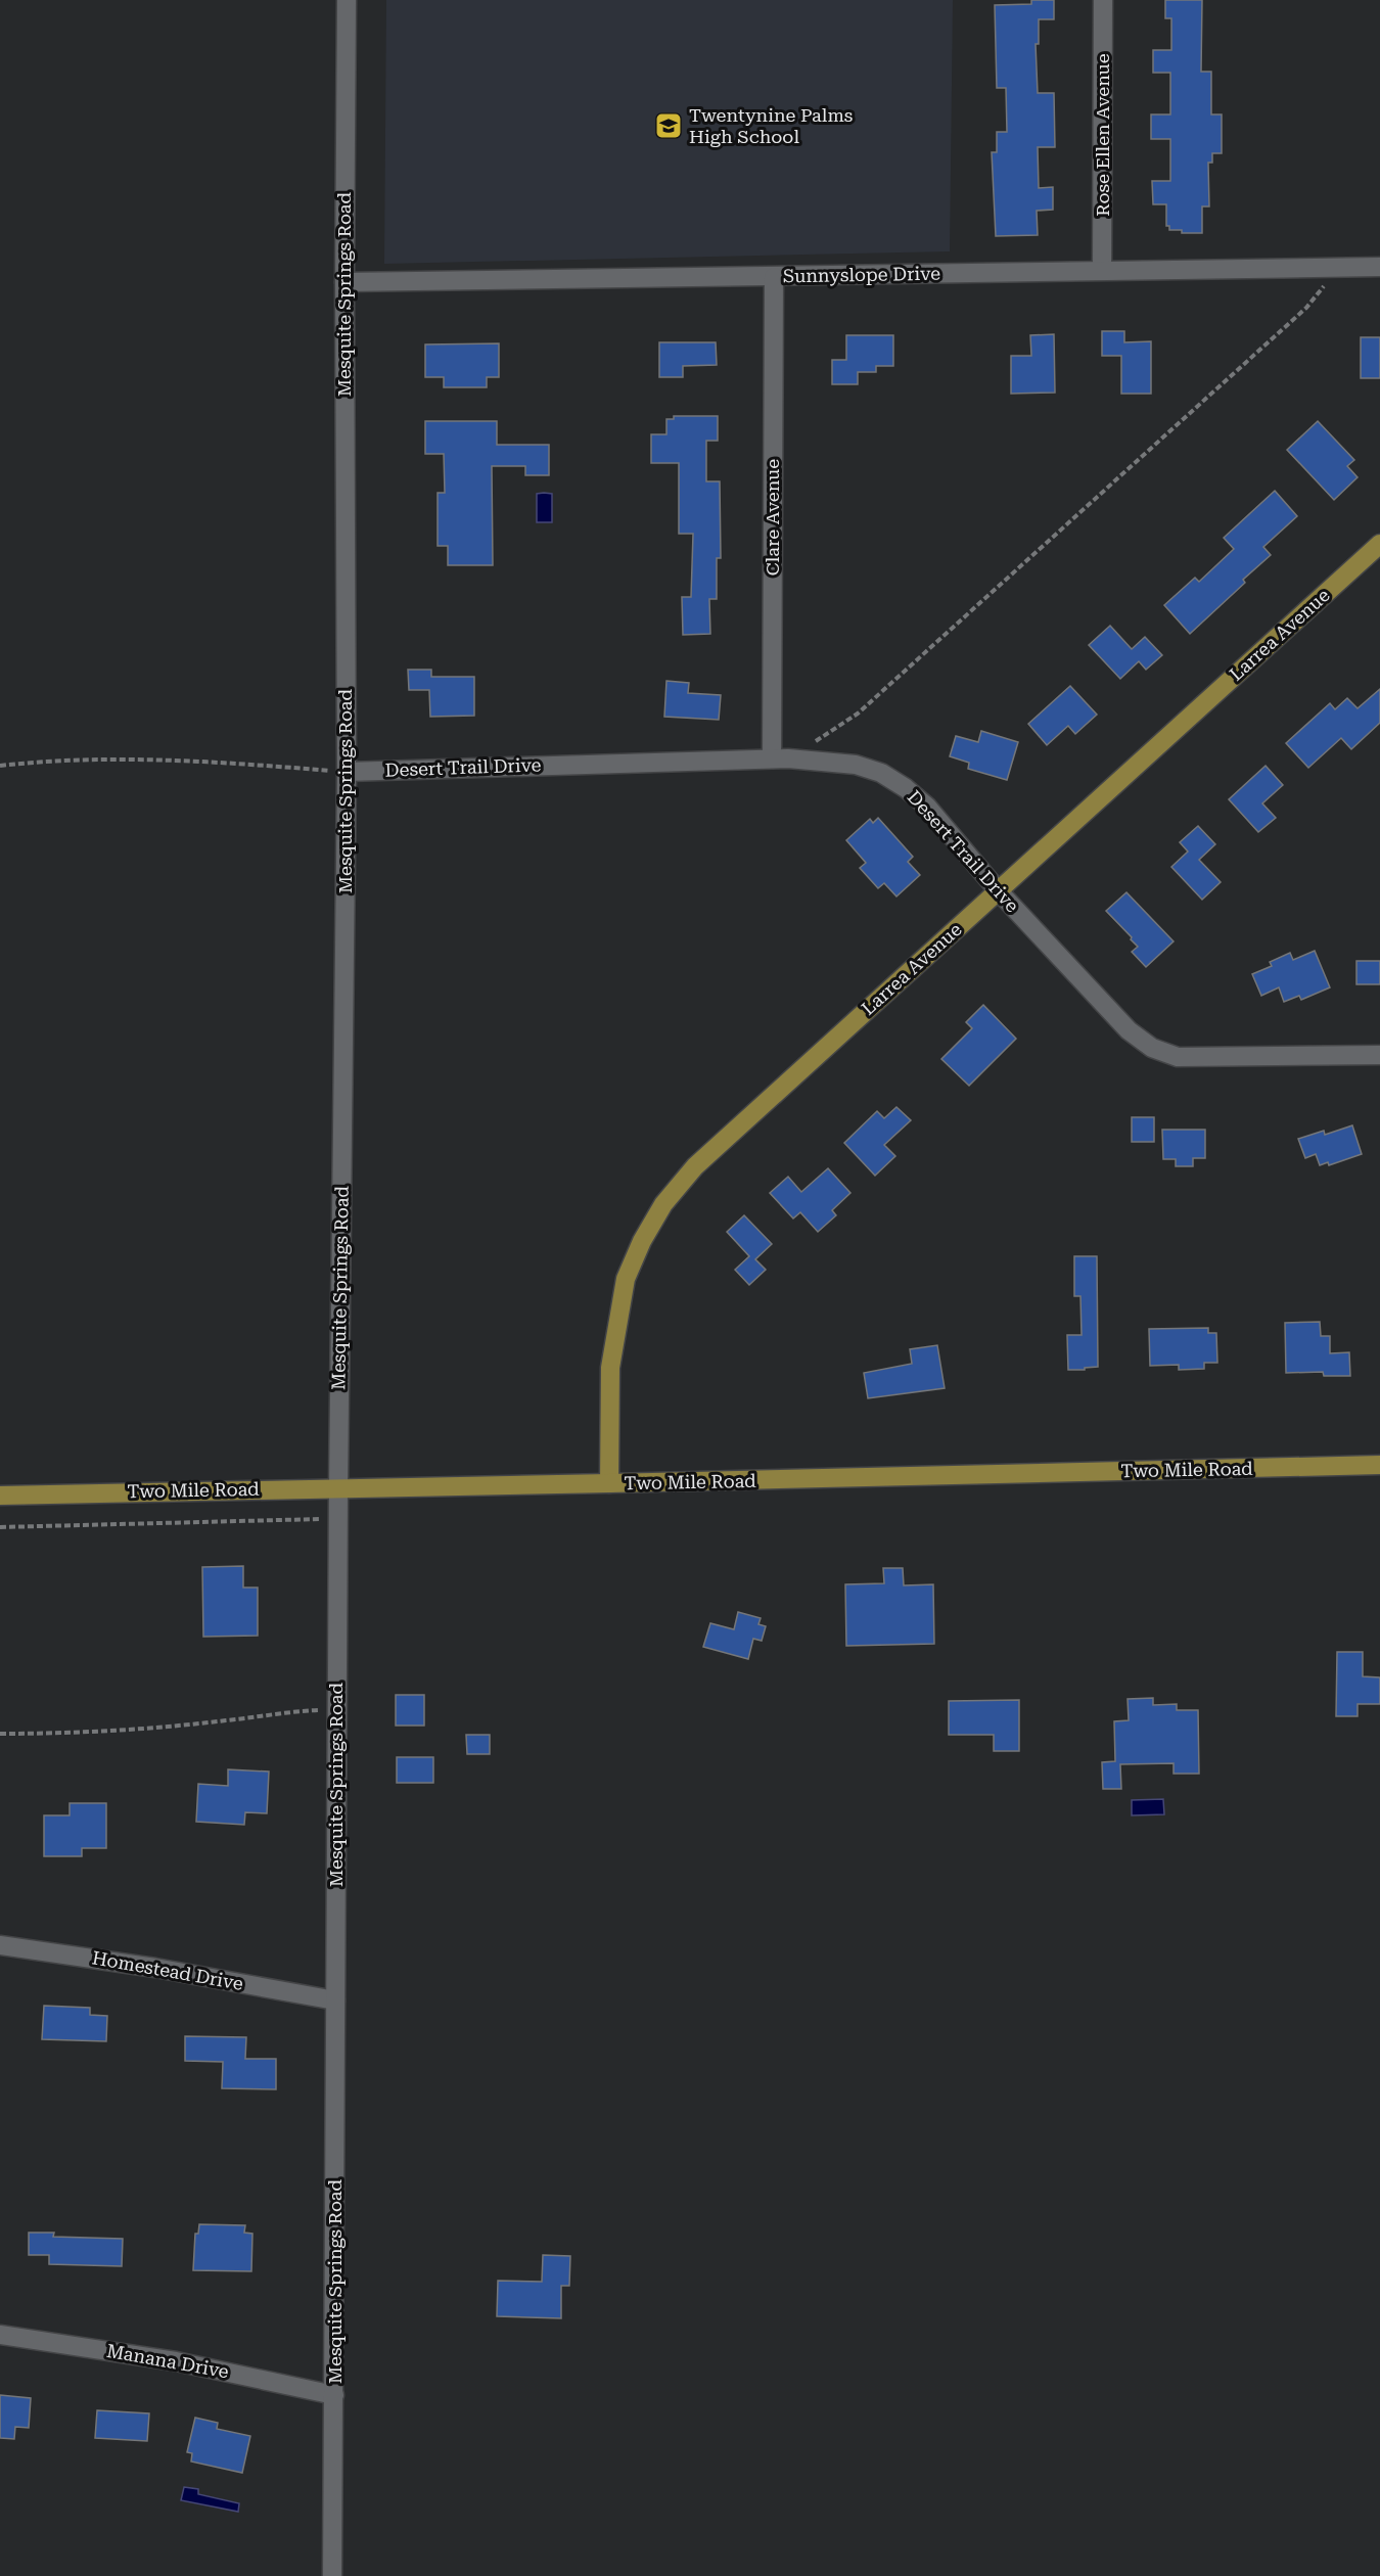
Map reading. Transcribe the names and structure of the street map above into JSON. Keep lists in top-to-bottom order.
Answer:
{
  "streets": {
    "main road": ["Larrea Avenue", "Two Mile Road"],
    "street": [
      "Rose Ellen Avenue",
      "Sunnyslope Drive",
      "Mesquite Springs Road",
      "Clare Avenue",
      "Desert Trail Drive",
      "Homestead Drive",
      "Manana Drive"
    ]
  },
  "crossings": [
    ["Rose Ellen Avenue", "Sunnyslope Drive"],
    ["Sunnyslope Drive", "Mesquite Springs Road"],
    ["Sunnyslope Drive", "Clare Avenue"],
    ["Mesquite Springs Road", "Desert Trail Drive"],
    ["Mesquite Springs Road", "Two Mile Road"],
    ["Mesquite Springs Road", "Homestead Drive"],
    ["Mesquite Springs Road", "Manana Drive"],
    ["Clare Avenue", "Desert Trail Drive"],
    ["Larrea Avenue", "Desert Trail Drive"],
    ["Larrea Avenue", "Two Mile Road"]
  ],
  "places": {
    "school or university": ["Twentynine Palms High School"]
  }
}
